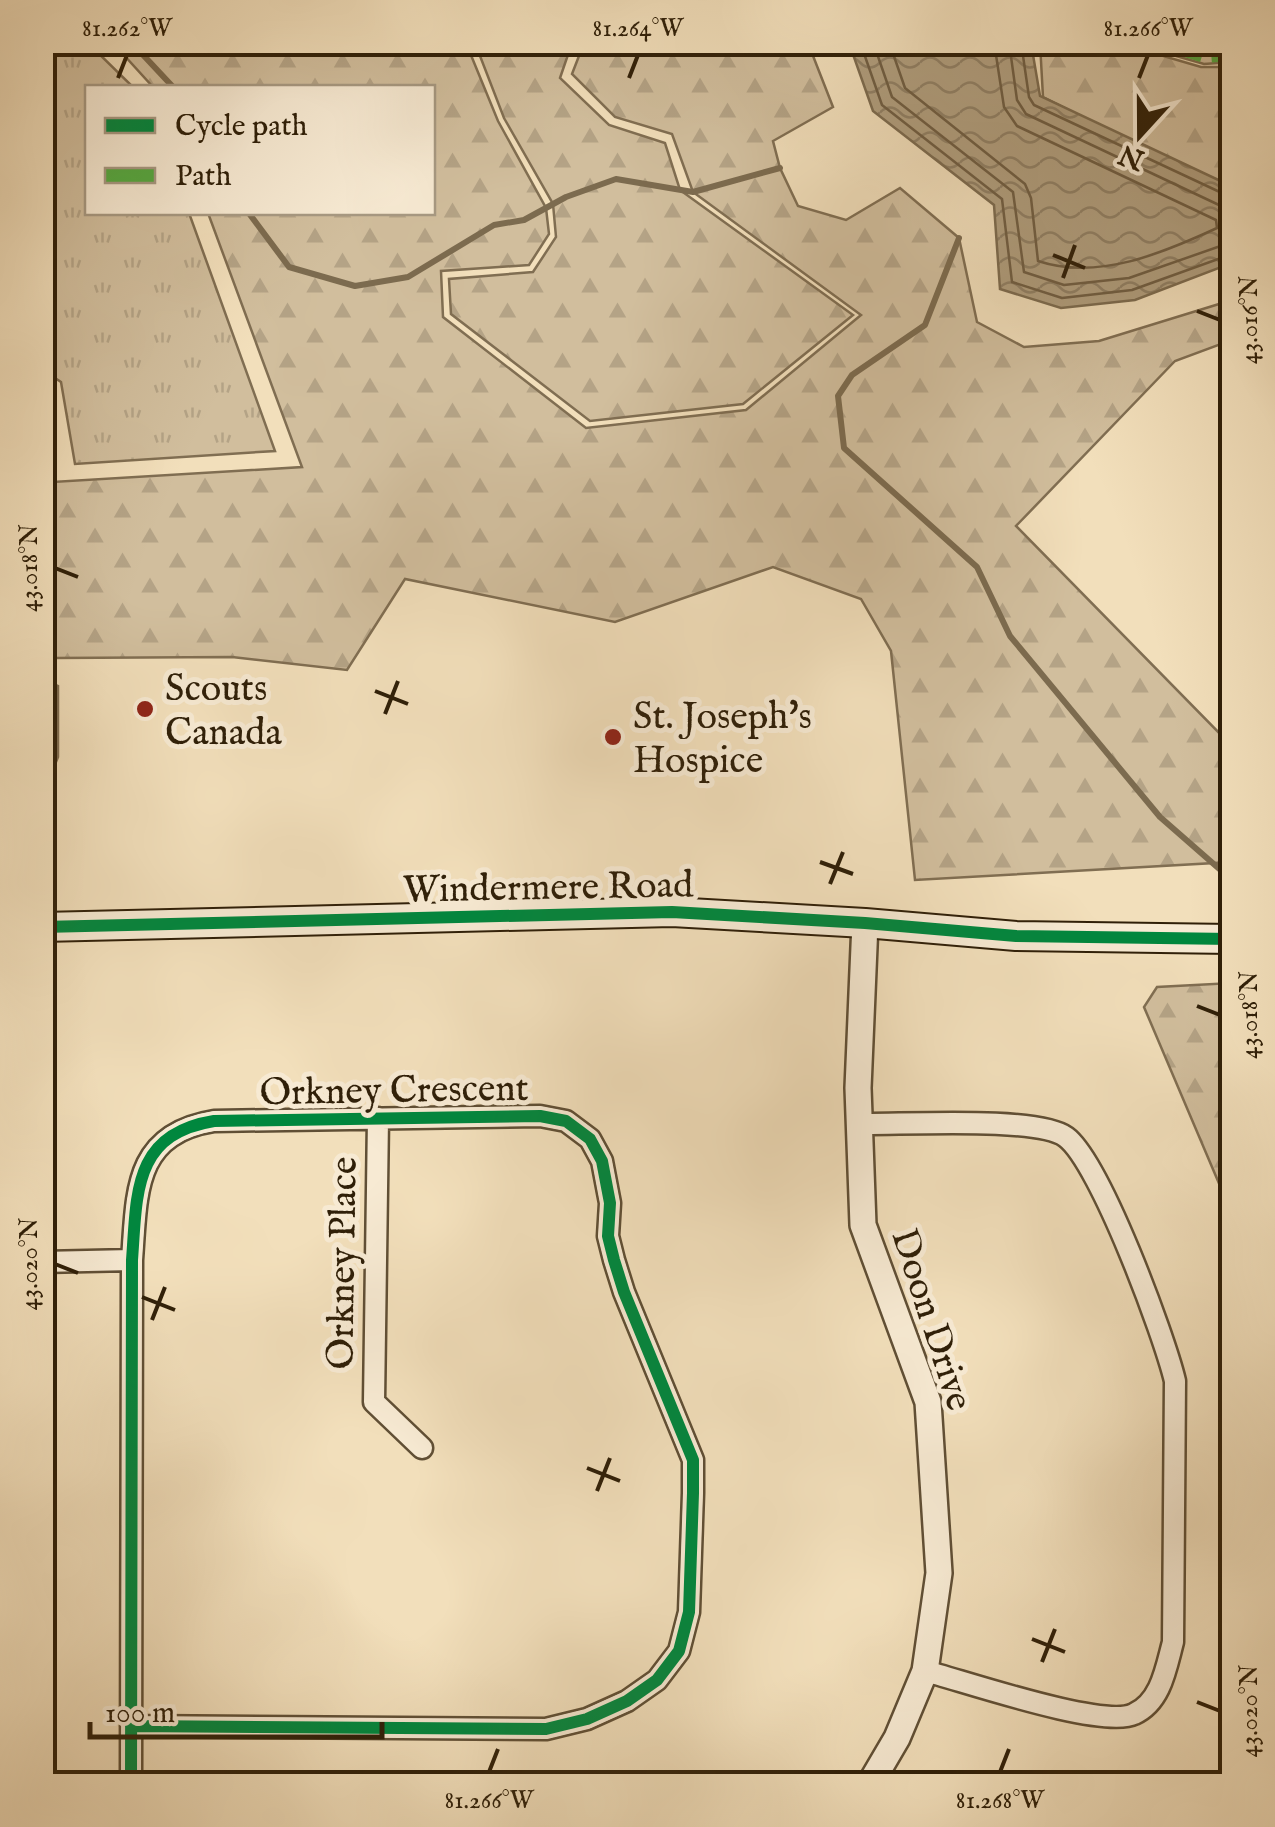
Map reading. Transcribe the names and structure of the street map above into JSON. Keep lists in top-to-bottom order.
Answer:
{
  "streets": {
    "main road": ["Windermere Road"],
    "street": ["Orkney Crescent", "Orkney Place", "Doon Drive"]
  },
  "crossings": [
    ["Windermere Road", "Doon Drive"],
    ["Orkney Crescent", "Orkney Place"]
  ],
  "places": ["Scouts Canada", "St. Joseph's Hospice"],
  "legend": ["Cycle path", "Path"],
  "scale_bar": "100 m",
  "north": "bottom",
  "coordinates": [
    "81.262°W",
    "81.264°W",
    "81.266°W",
    "43.016°N",
    "43.018°N",
    "43.020°N",
    "81.268°W"
  ]
}
